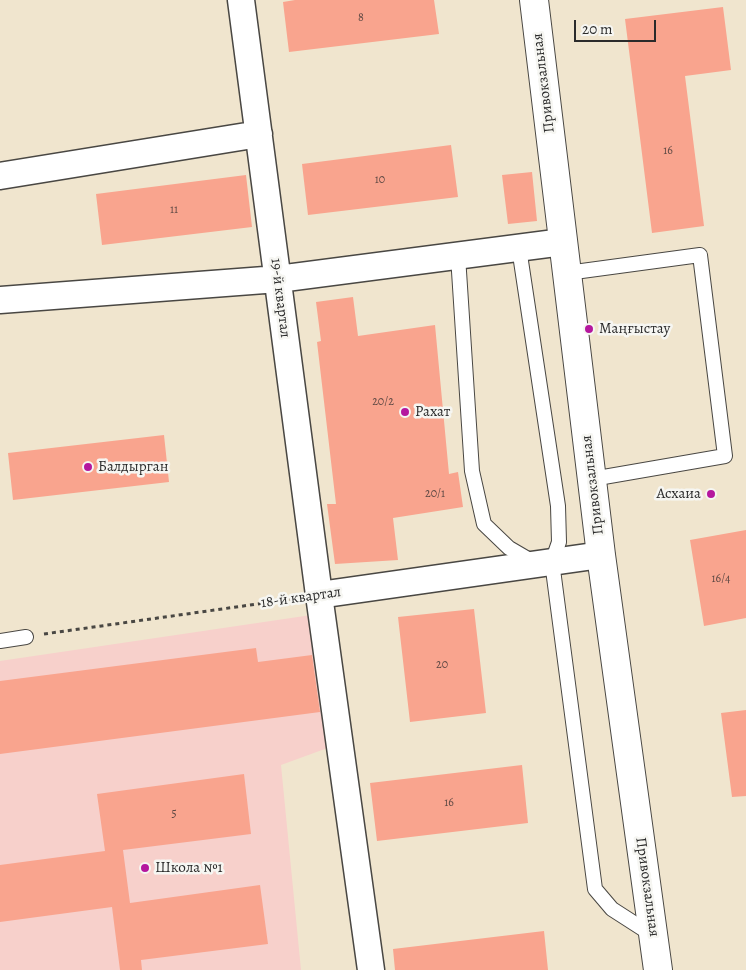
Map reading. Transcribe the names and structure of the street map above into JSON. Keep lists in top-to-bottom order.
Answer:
{
  "streets": {
    "street": ["Привокзальная", "19-й квартал", "18-й квартал"]
  },
  "crossings": [
    ["Привокзальная", "18-й квартал"],
    ["19-й квартал", "18-й квартал"]
  ],
  "places": [
    "Маңғыстау",
    "Рахат",
    "Балдырган",
    "Асхаиа",
    "Школа №1"
  ],
  "house_numbers": [
    "8",
    "16",
    "10",
    "11",
    "20/2",
    "20/1",
    "16/4",
    "20",
    "16",
    "5"
  ],
  "scale_bar": "20 m"
}
